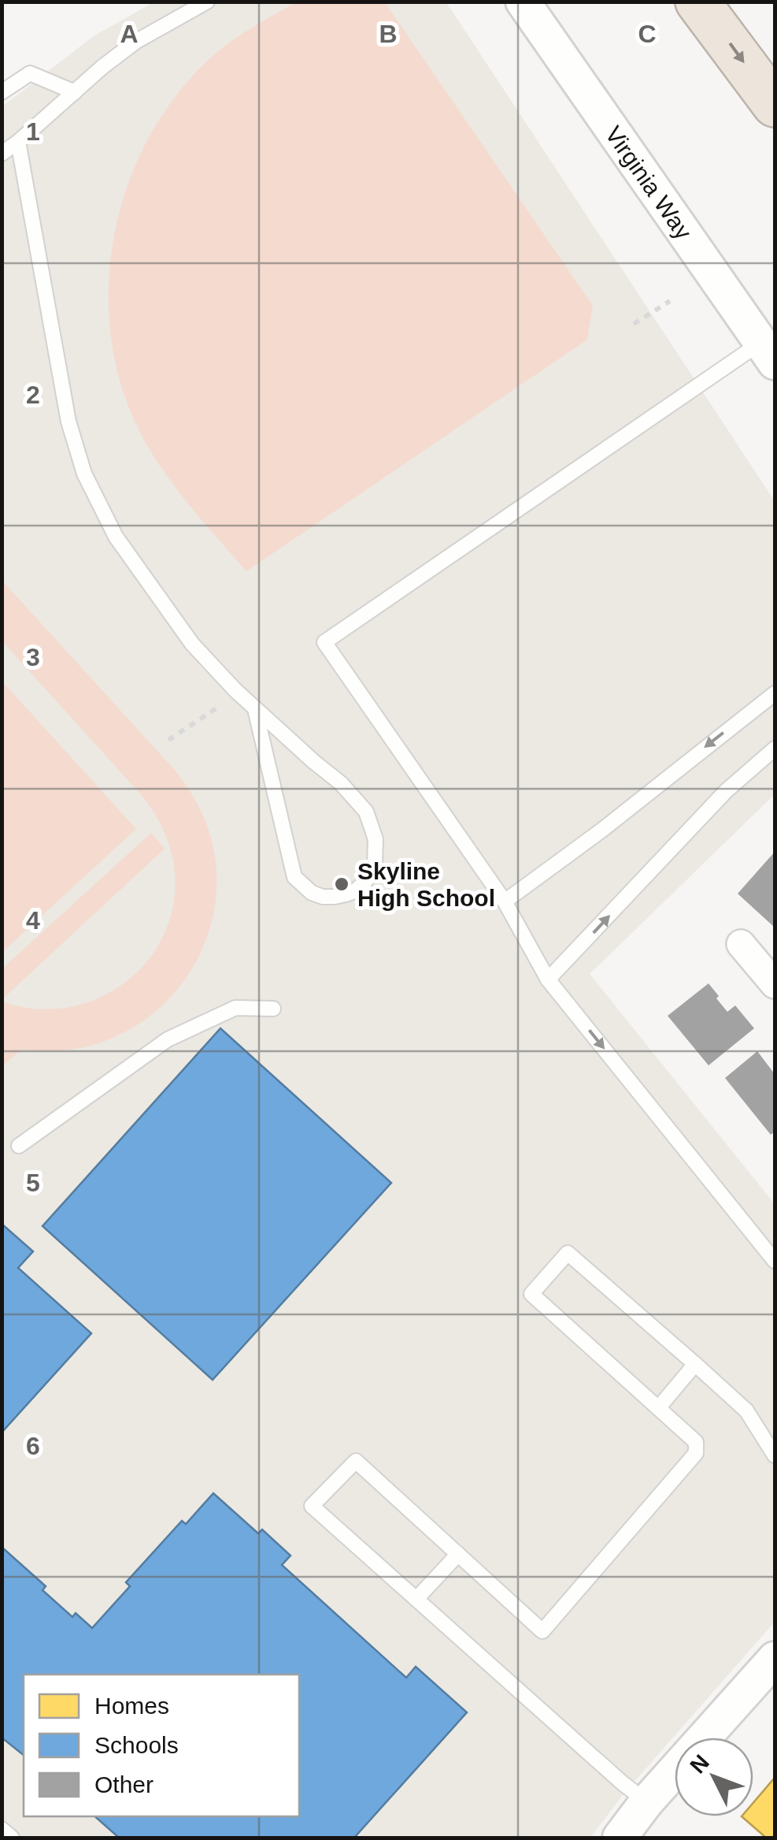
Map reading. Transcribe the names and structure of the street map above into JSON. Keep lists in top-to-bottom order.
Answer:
{
  "streets": {
    "street": ["Virginia Way"]
  },
  "places": ["Skyline High School"],
  "legend": ["Homes", "Schools", "Other"],
  "north": "top left",
  "grid": {
    "columns": ["A", "B", "C"],
    "rows": [
      "1",
      "2",
      "3",
      "4",
      "5",
      "6"
    ]
  }
}
